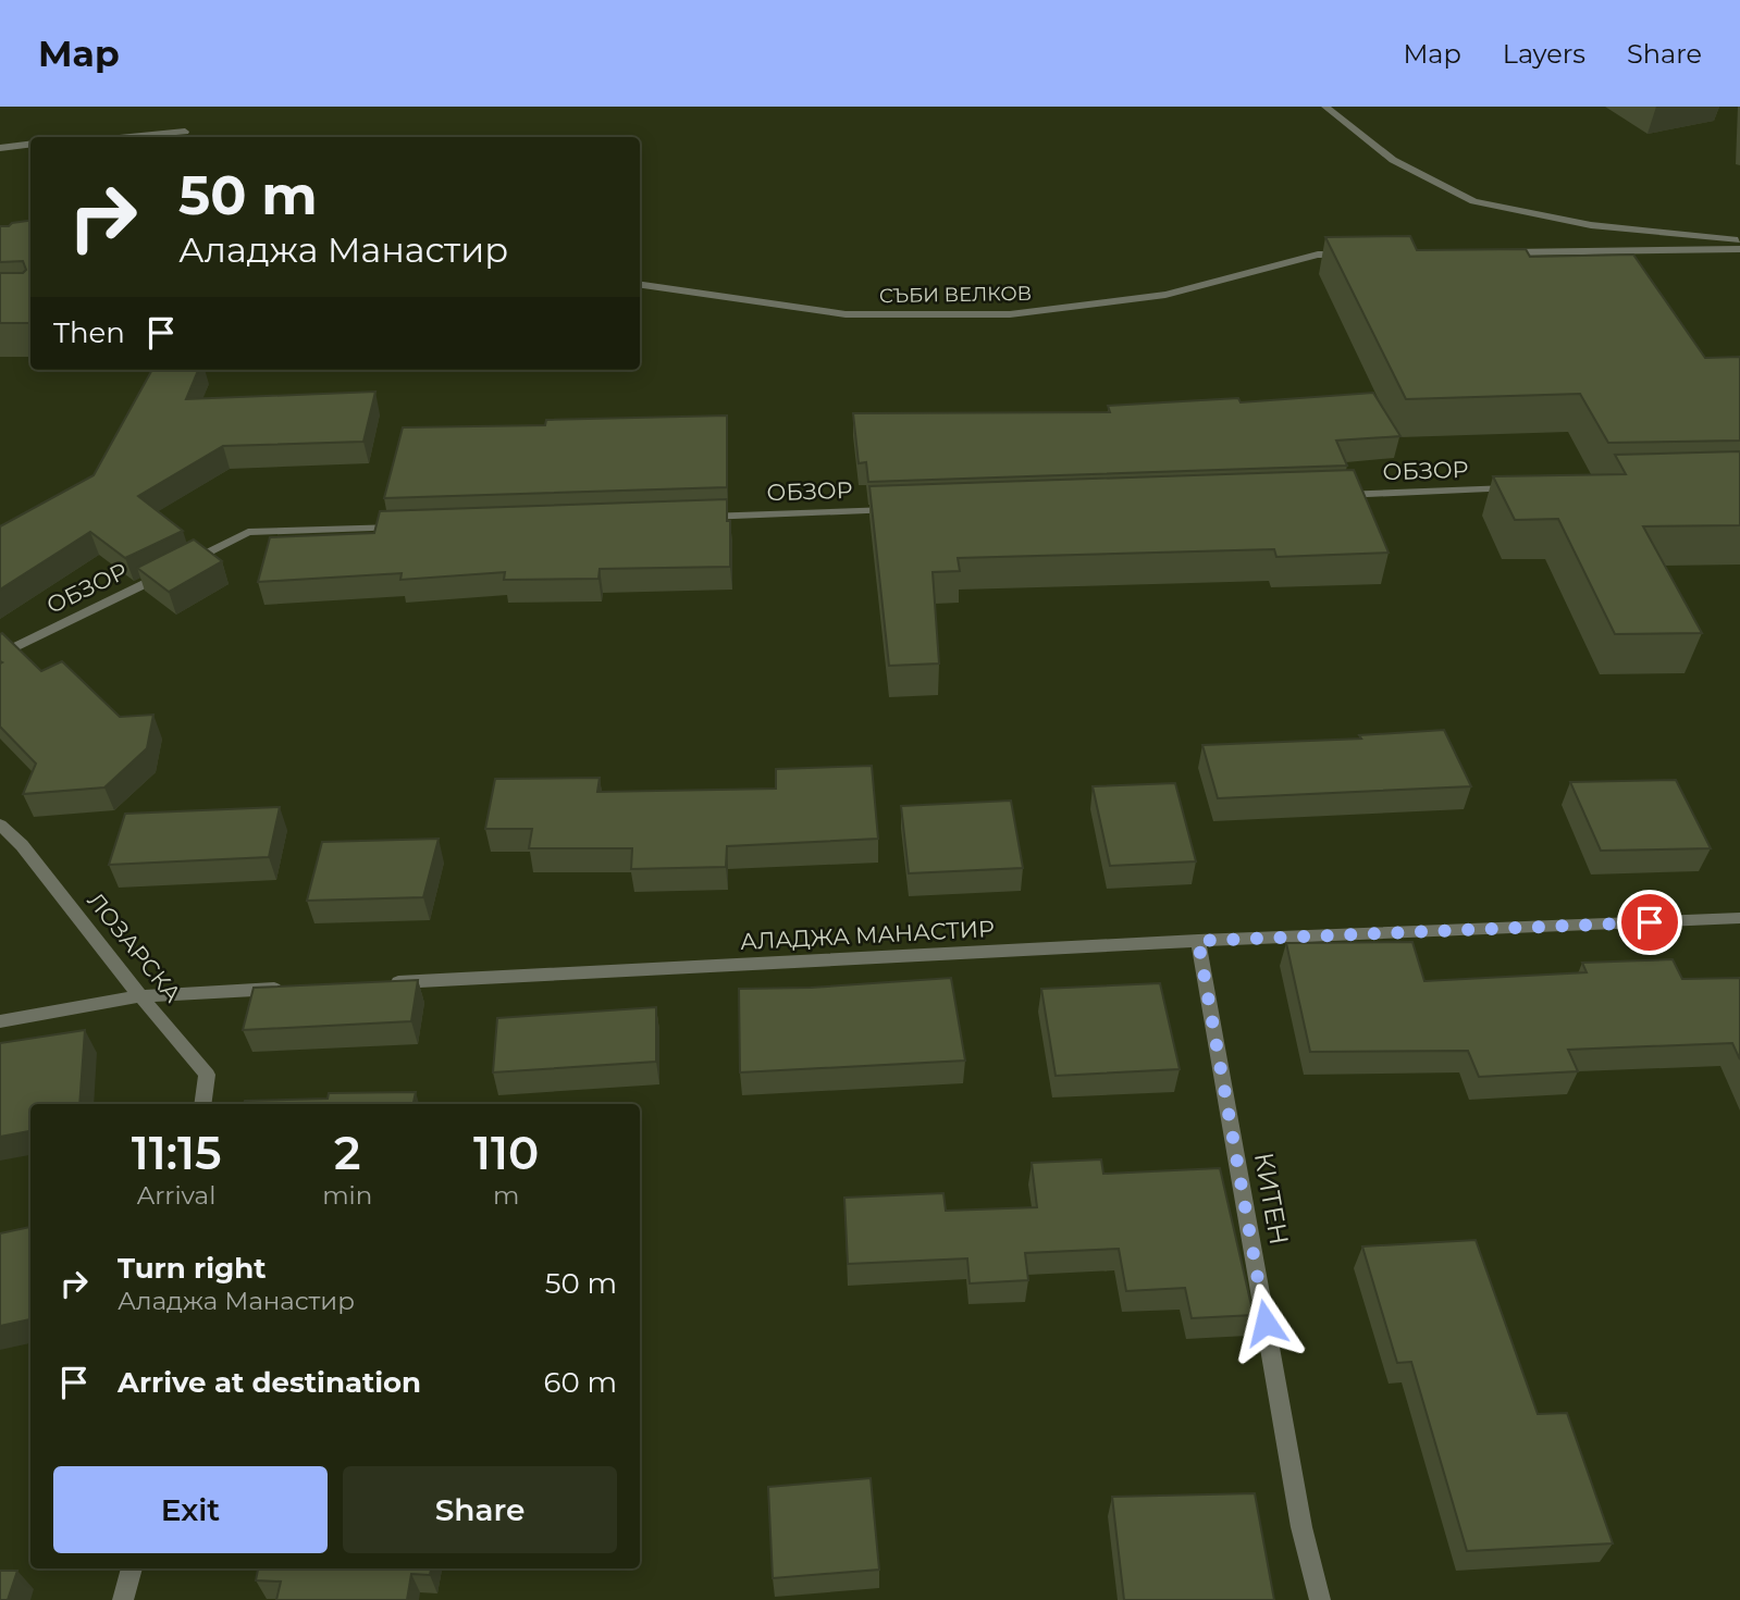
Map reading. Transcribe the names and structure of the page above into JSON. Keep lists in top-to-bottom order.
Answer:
{
  "streets": {
    "street": [
      "СЪБИ ВЕЛКОВ",
      "ОБЗОР",
      "АЛАДЖА МАНАСТИР",
      "ЛОЗАРСКА",
      "КИТЕН"
    ]
  },
  "crossings": [
    ["АЛАДЖА МАНАСТИР", "КИТЕН"]
  ],
  "page": {
    "header": "Map",
    "nav": ["Map", "Layers", "Share"],
    "turn": ["50 m", "Аладжа Манастир"],
    "then": "Then",
    "eta": [
      "11:15",
      "Arrival",
      "2",
      "min",
      "110",
      "m"
    ],
    "list": [
      {
        "name": "Turn right",
        "note": "Аладжа Манастир",
        "value": "50 m"
      },
      {
        "name": "Arrive at destination",
        "value": "60 m"
      }
    ],
    "buttons": ["Exit", "Share"]
  }
}
